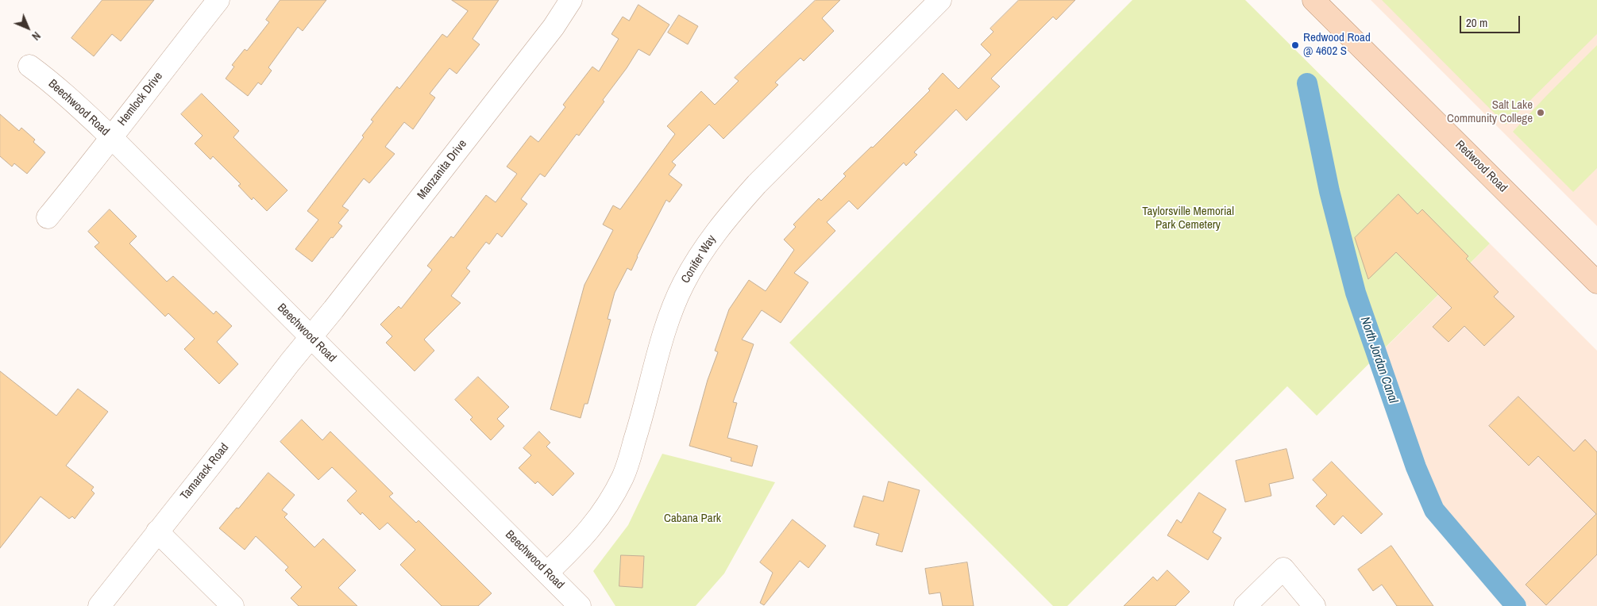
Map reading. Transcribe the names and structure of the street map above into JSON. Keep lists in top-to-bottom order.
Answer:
{
  "streets": {
    "main road": ["Redwood Road"],
    "street": [
      "Hemlock Drive",
      "Beechwood Road",
      "Manzanita Drive",
      "Conifer Way",
      "Tamarack Road"
    ]
  },
  "crossings": [
    ["Hemlock Drive", "Beechwood Road"],
    ["Beechwood Road", "Manzanita Drive"],
    ["Beechwood Road", "Conifer Way"],
    ["Beechwood Road", "Tamarack Road"],
    ["Manzanita Drive", "Tamarack Road"]
  ],
  "water": ["North Jordan Canal"],
  "parks": ["Taylorsville Memorial Park Cemetery", "Cabana Park"],
  "places": ["Redwood Road @ 4602 S", "Salt Lake Community College"],
  "scale_bar": "20 m",
  "north": "bottom right"
}
